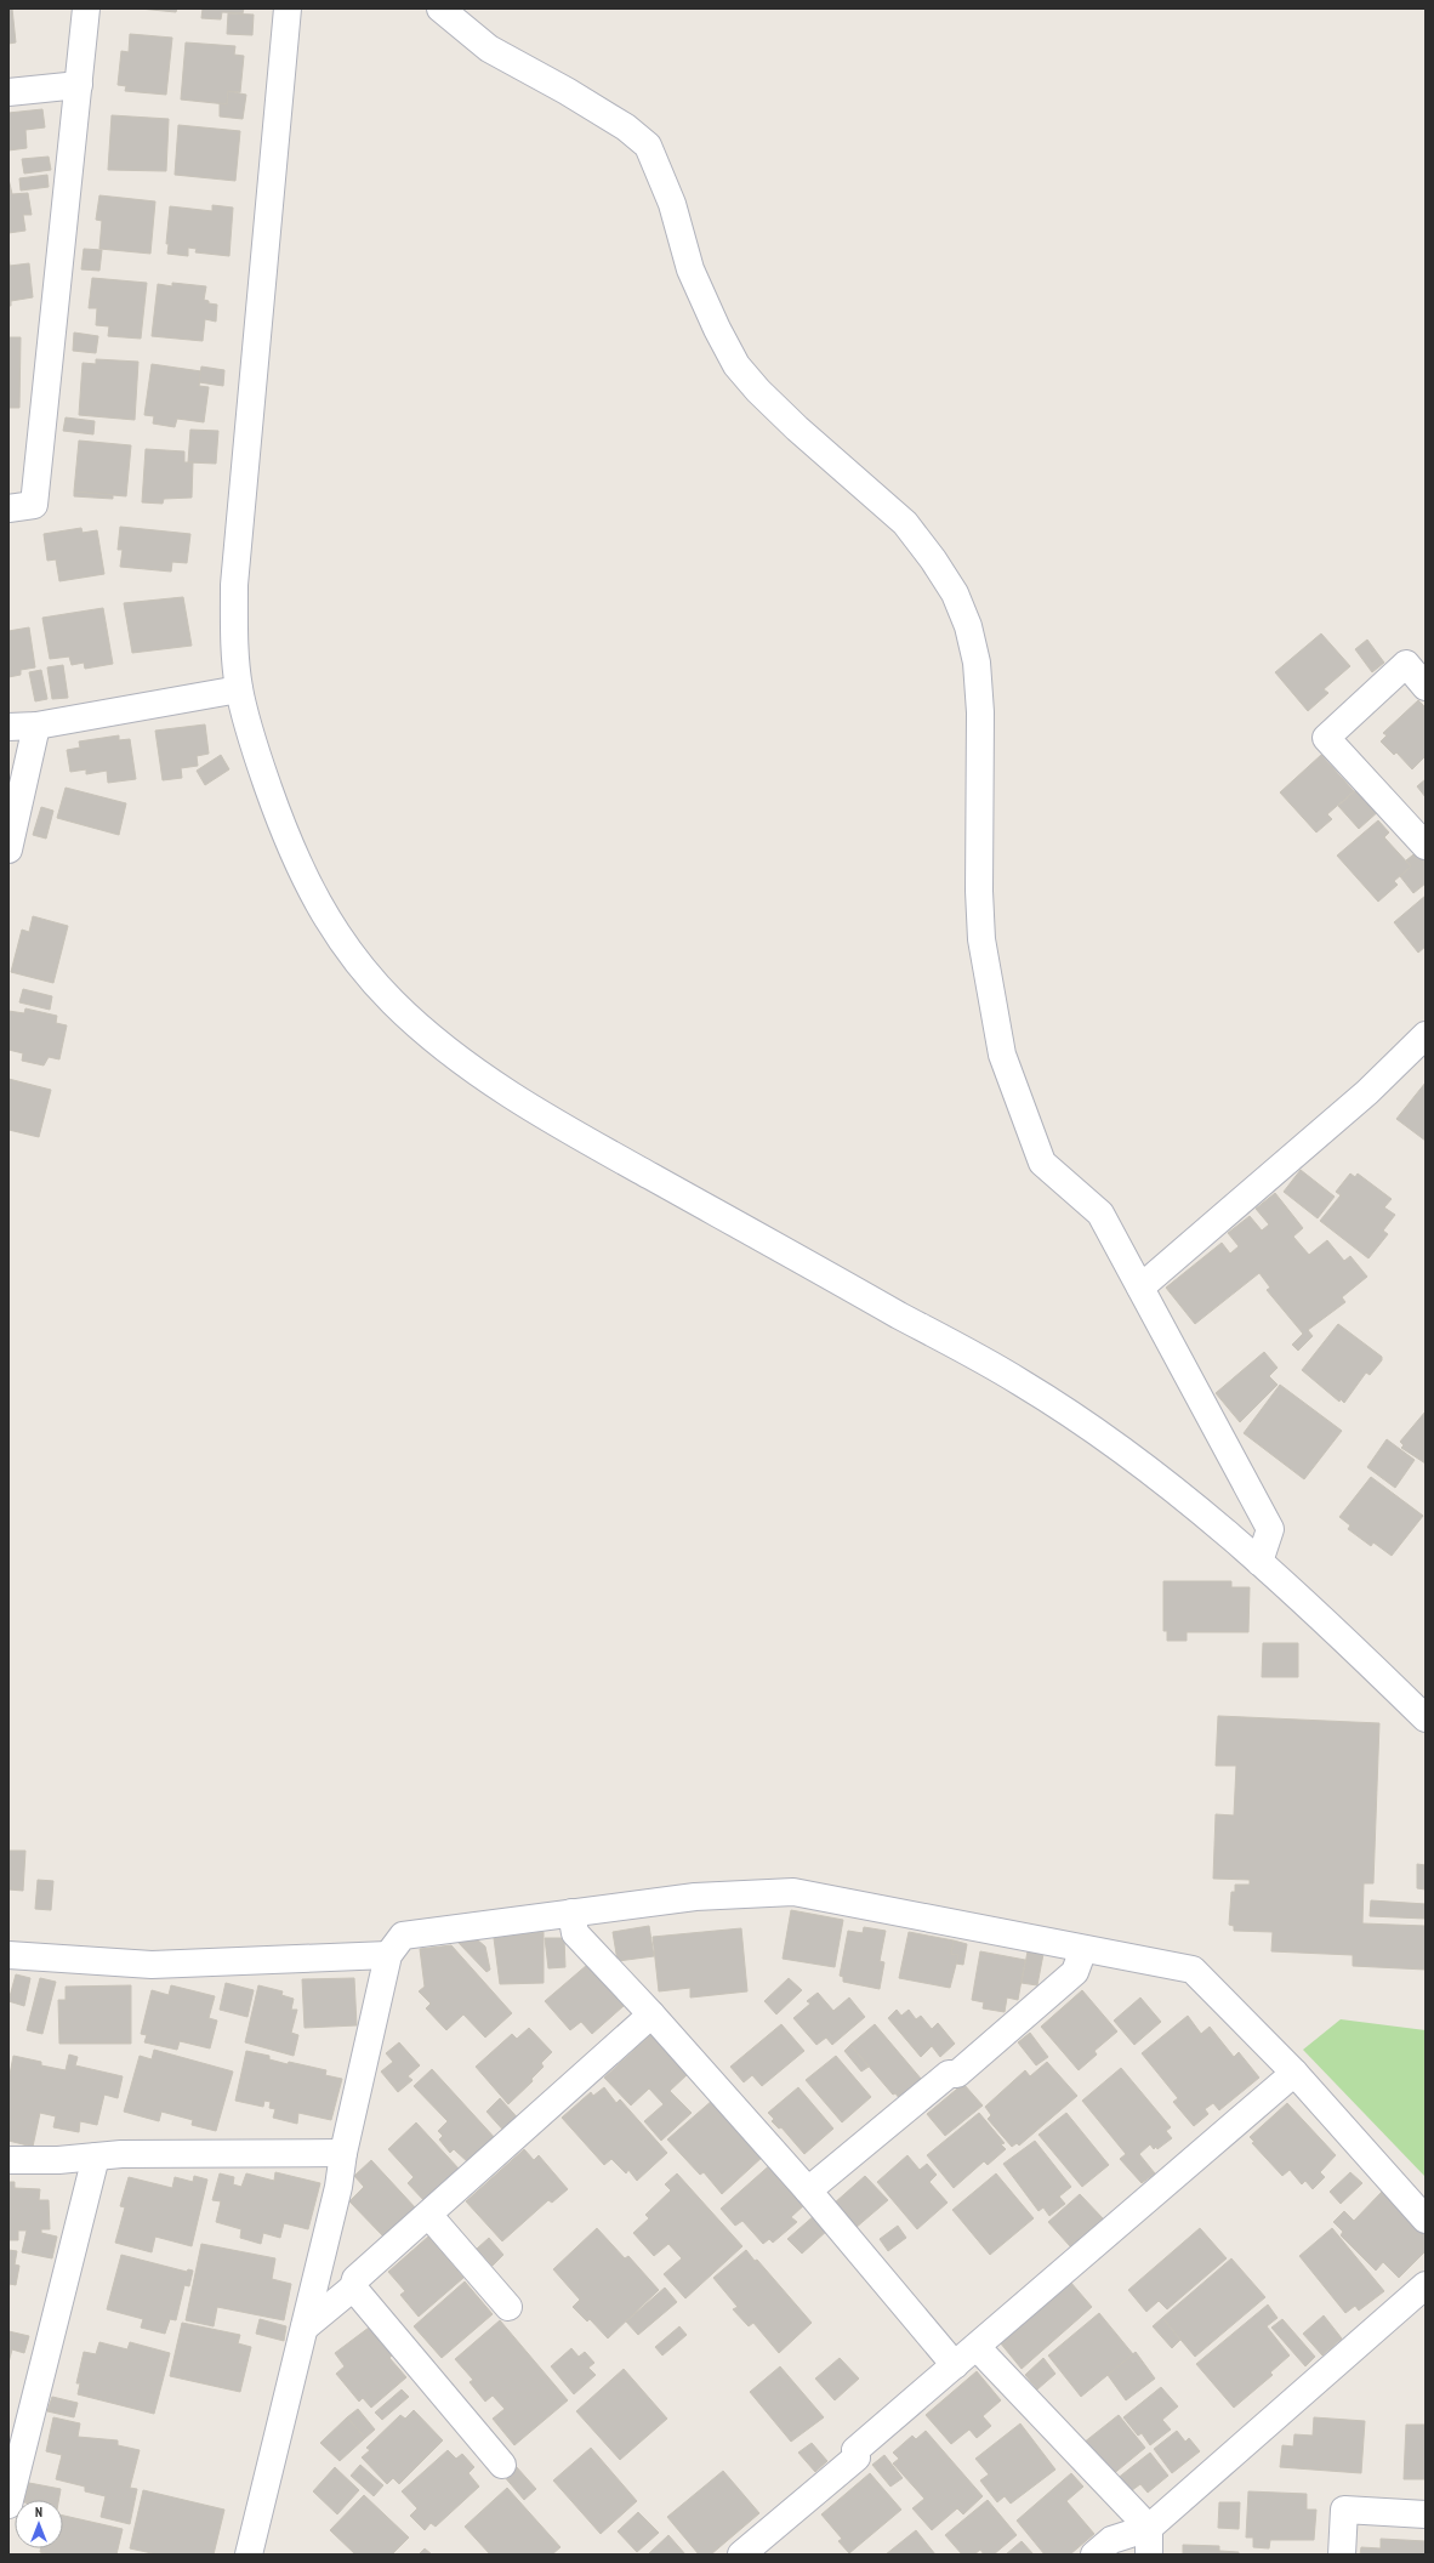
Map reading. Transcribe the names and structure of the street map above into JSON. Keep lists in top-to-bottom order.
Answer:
{
  "north": "top"
}
